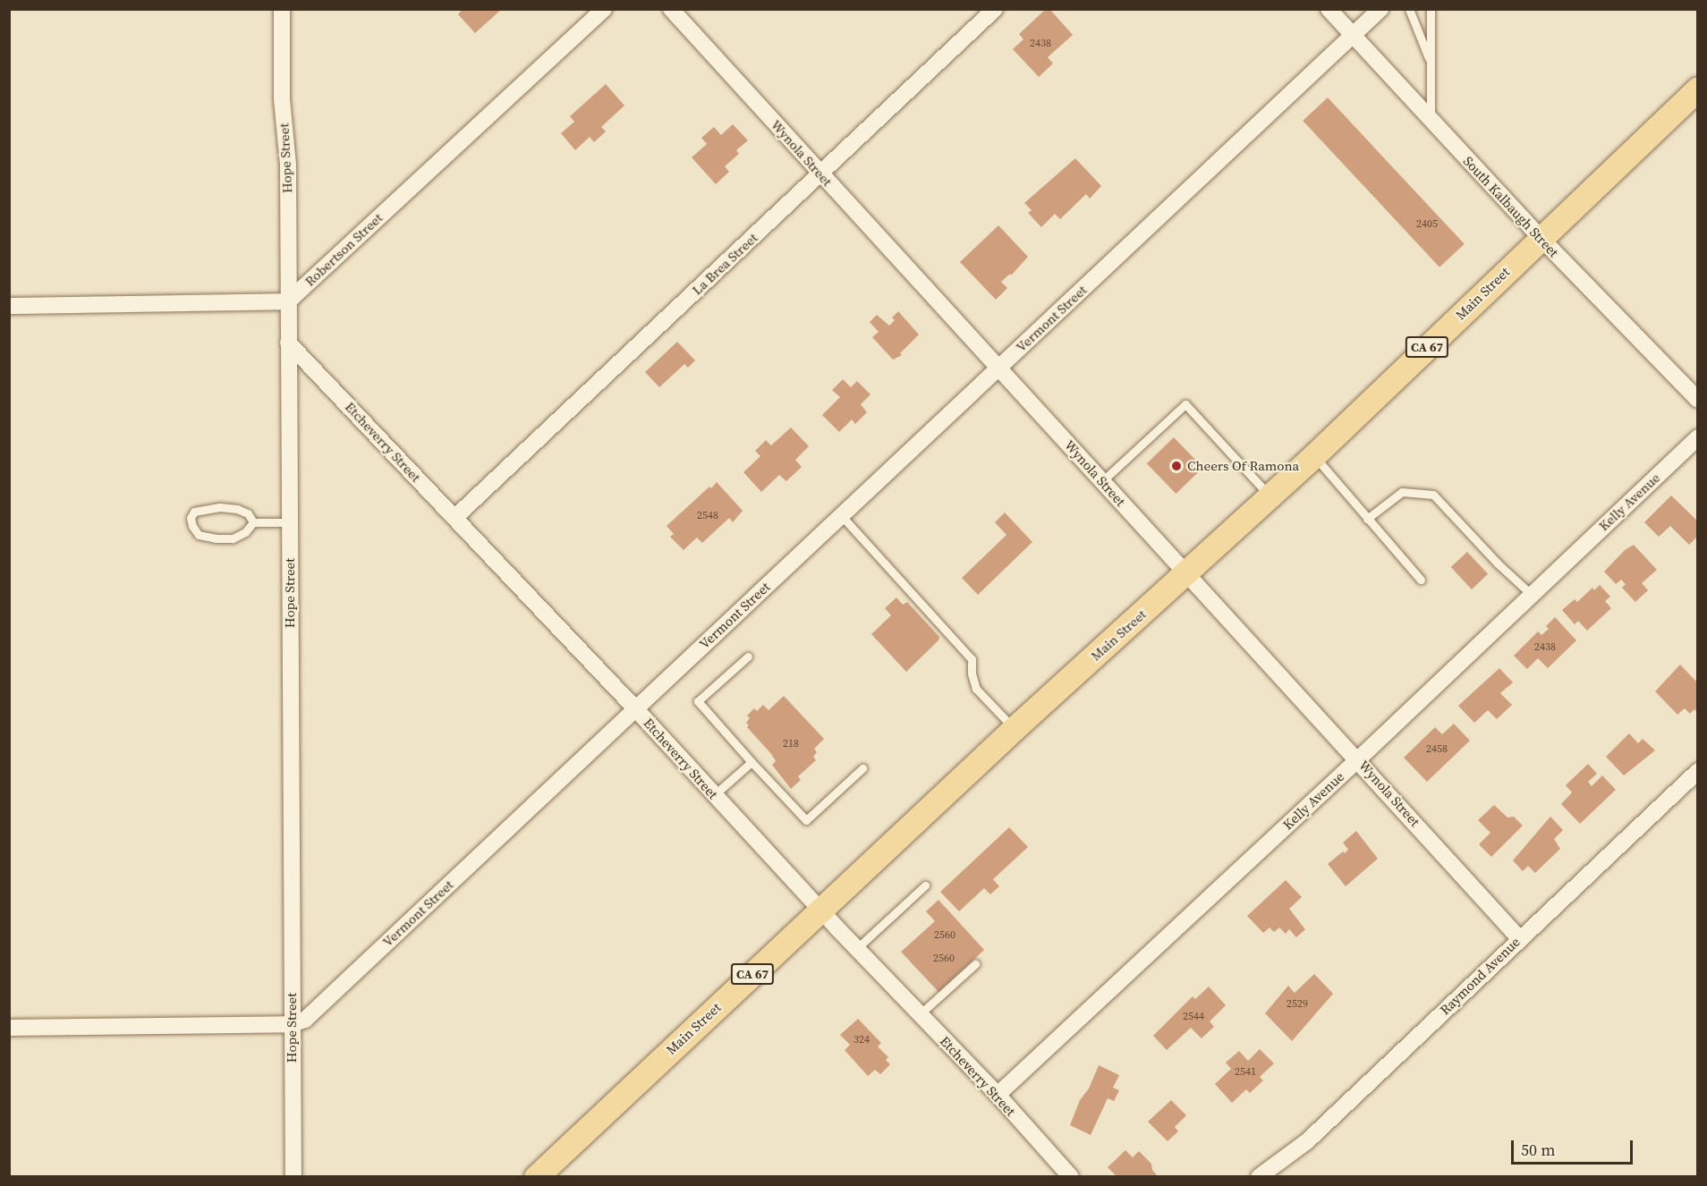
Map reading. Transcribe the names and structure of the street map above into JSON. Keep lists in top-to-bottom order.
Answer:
{
  "streets": {
    "main road": ["Main Street", "CA 67"],
    "street": [
      "Wynola Street",
      "Hope Street",
      "South Kalbaugh Street",
      "Robertson Street",
      "La Brea Street",
      "Vermont Street",
      "Etcheverry Street",
      "Kelly Avenue",
      "Raymond Avenue"
    ]
  },
  "crossings": [
    ["Wynola Street", "La Brea Street"],
    ["Wynola Street", "Main Street"],
    ["Wynola Street", "Vermont Street"],
    ["Wynola Street", "Kelly Avenue"],
    ["Wynola Street", "Raymond Avenue"],
    ["Hope Street", "Robertson Street"],
    ["Hope Street", "Vermont Street"],
    ["Hope Street", "Etcheverry Street"],
    ["South Kalbaugh Street", "Main Street"],
    ["South Kalbaugh Street", "Vermont Street"],
    ["La Brea Street", "Etcheverry Street"],
    ["Main Street", "Etcheverry Street"],
    ["Vermont Street", "Etcheverry Street"],
    ["Etcheverry Street", "Kelly Avenue"]
  ],
  "places": ["Cheers Of Ramona"],
  "house_numbers": [
    "2438",
    "2405",
    "2548",
    "2438",
    "218",
    "2458",
    "2560",
    "2560",
    "2529",
    "2544",
    "324",
    "2541"
  ],
  "scale_bar": "50 m"
}
